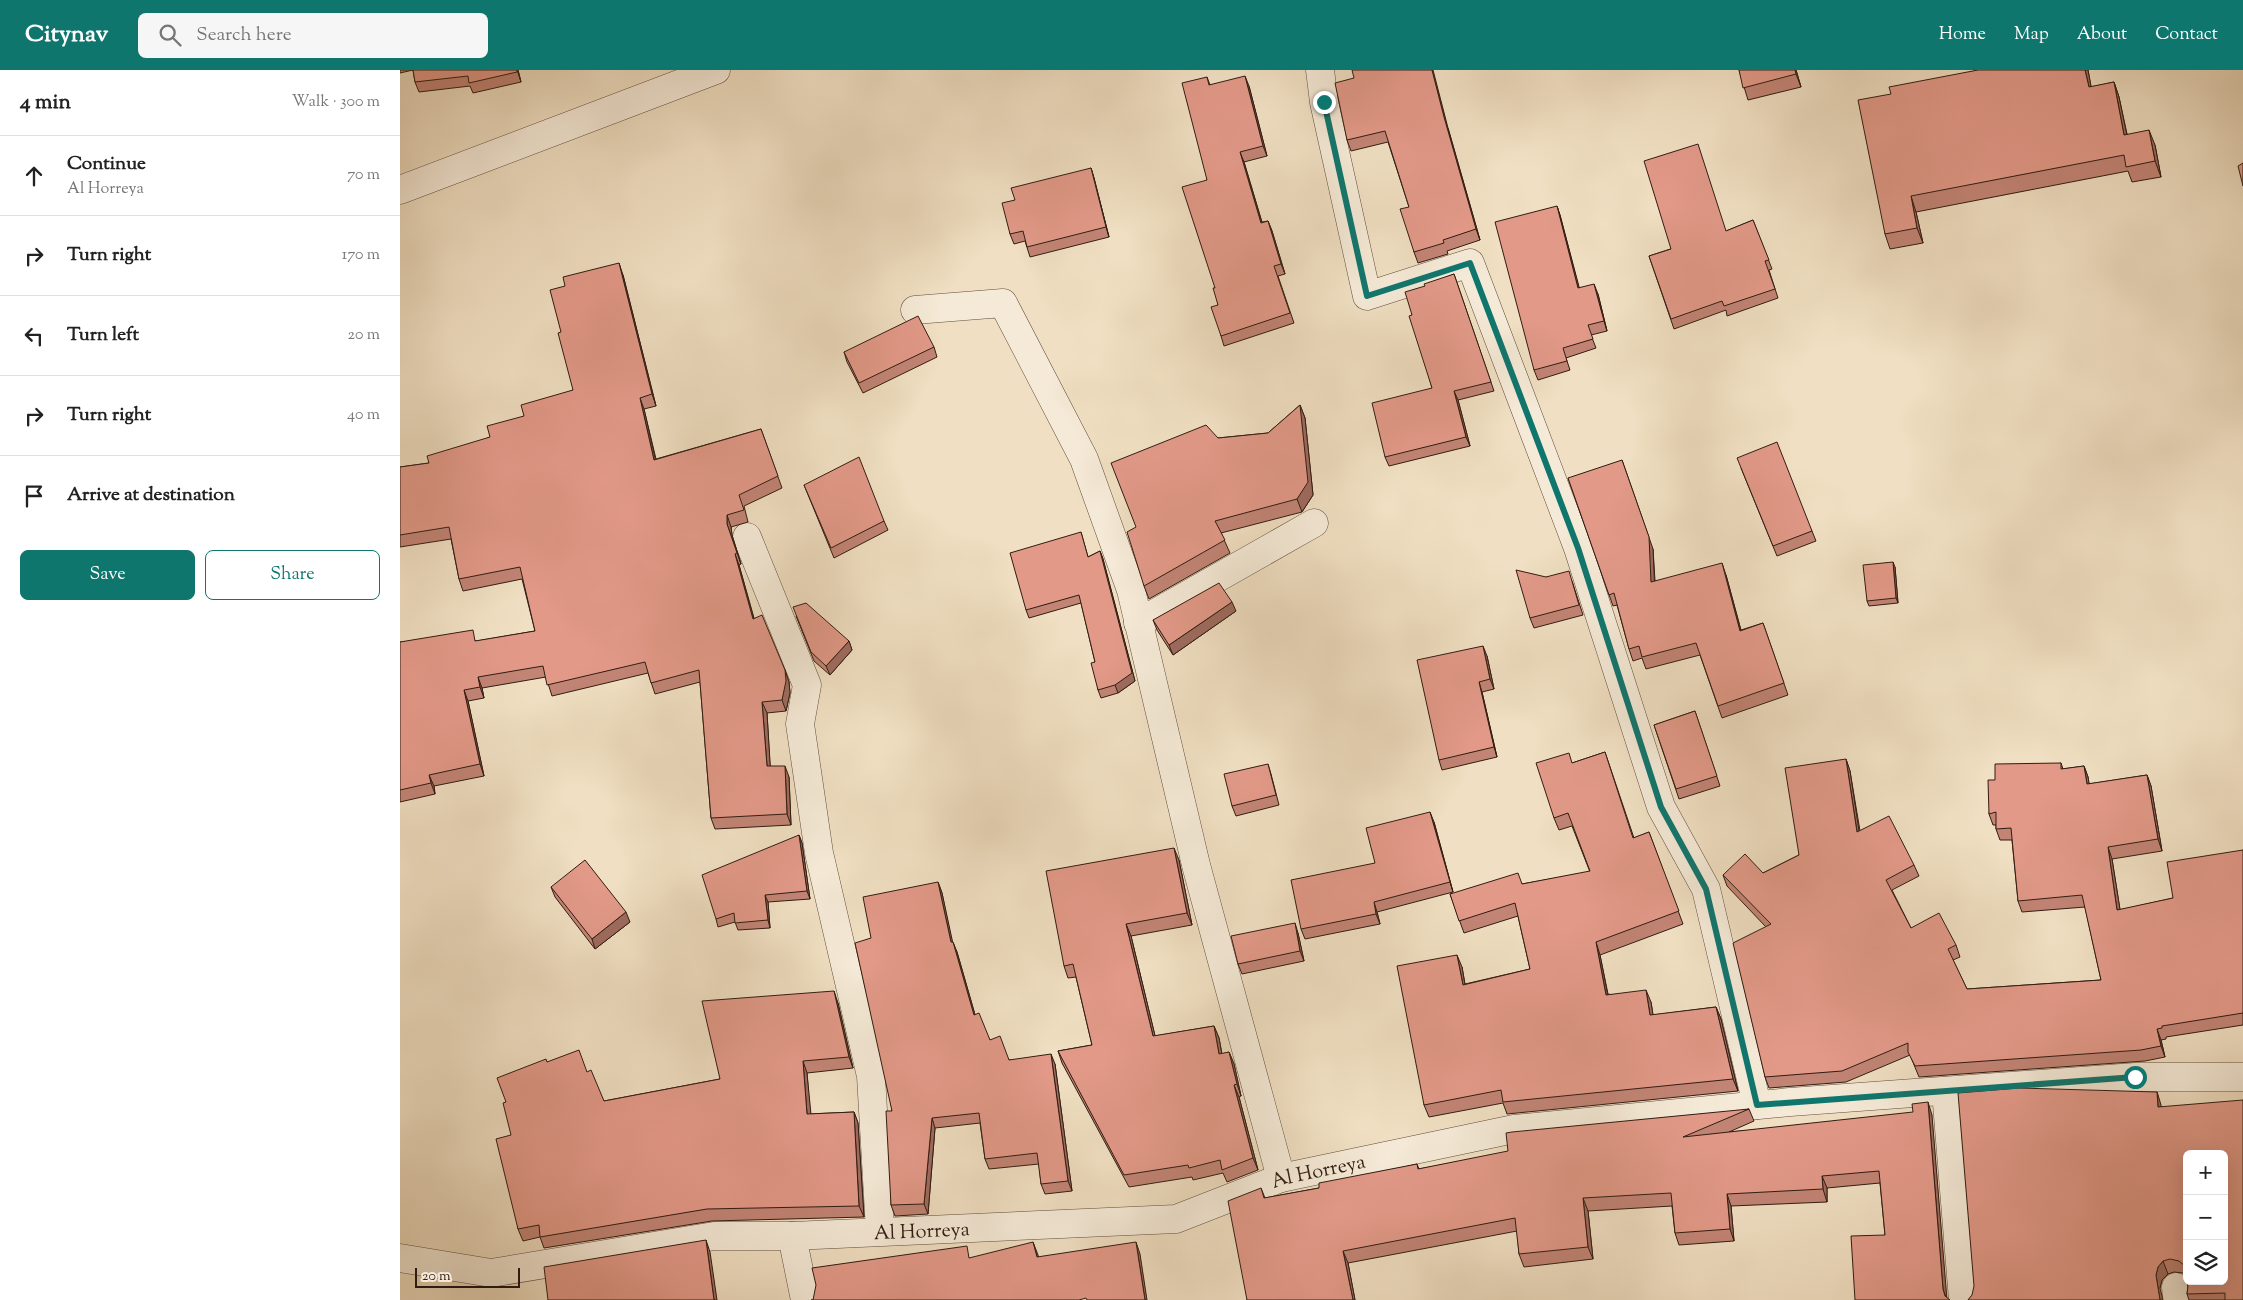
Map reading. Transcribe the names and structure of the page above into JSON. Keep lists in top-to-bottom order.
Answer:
{
  "streets": {
    "street": ["Al Horreya"]
  },
  "scale_bar": "20 m",
  "page": {
    "header": "Citynav",
    "search": "Search here",
    "nav": [
      "Home",
      "Map",
      "About",
      "Contact"
    ],
    "heading": ["4 min", "Walk · 300 m"],
    "list": [
      ["Continue", "Al Horreya", "70 m"],
      ["Turn right", "170 m"],
      ["Turn left", "20 m"],
      ["Turn right", "40 m"],
      "Arrive at destination"
    ],
    "buttons": ["Save", "Share"],
    "map_buttons": ["+", "−"],
    "scale": "20 m"
  }
}
